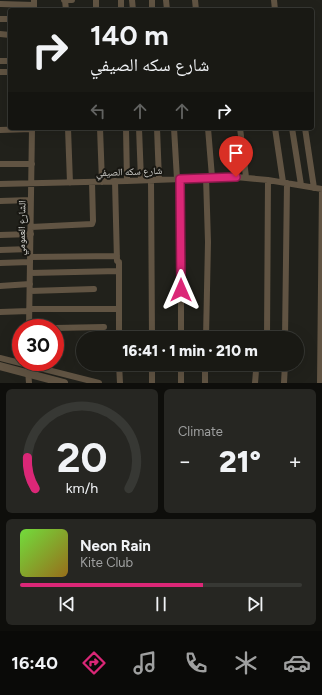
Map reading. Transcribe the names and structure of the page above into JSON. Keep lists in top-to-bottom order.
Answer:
{
  "streets": {
    "street": ["شارع سكه الصيفي", "الشارع العمومي"]
  },
  "crossings": [
    ["شارع سكه الصيفي", "الشارع العمومي"]
  ],
  "page": {
    "turn": ["140 m", "شارع سكه الصيفي"],
    "limit": "30",
    "trip": "16:41 · 1 min · 210 m",
    "tile": "Climate",
    "heat": ["−", "21°", "+"],
    "song": ["Neon Rain", "Kite Club"],
    "tabs": "16:40",
    "gauge": ["20", "km/h"]
  }
}
